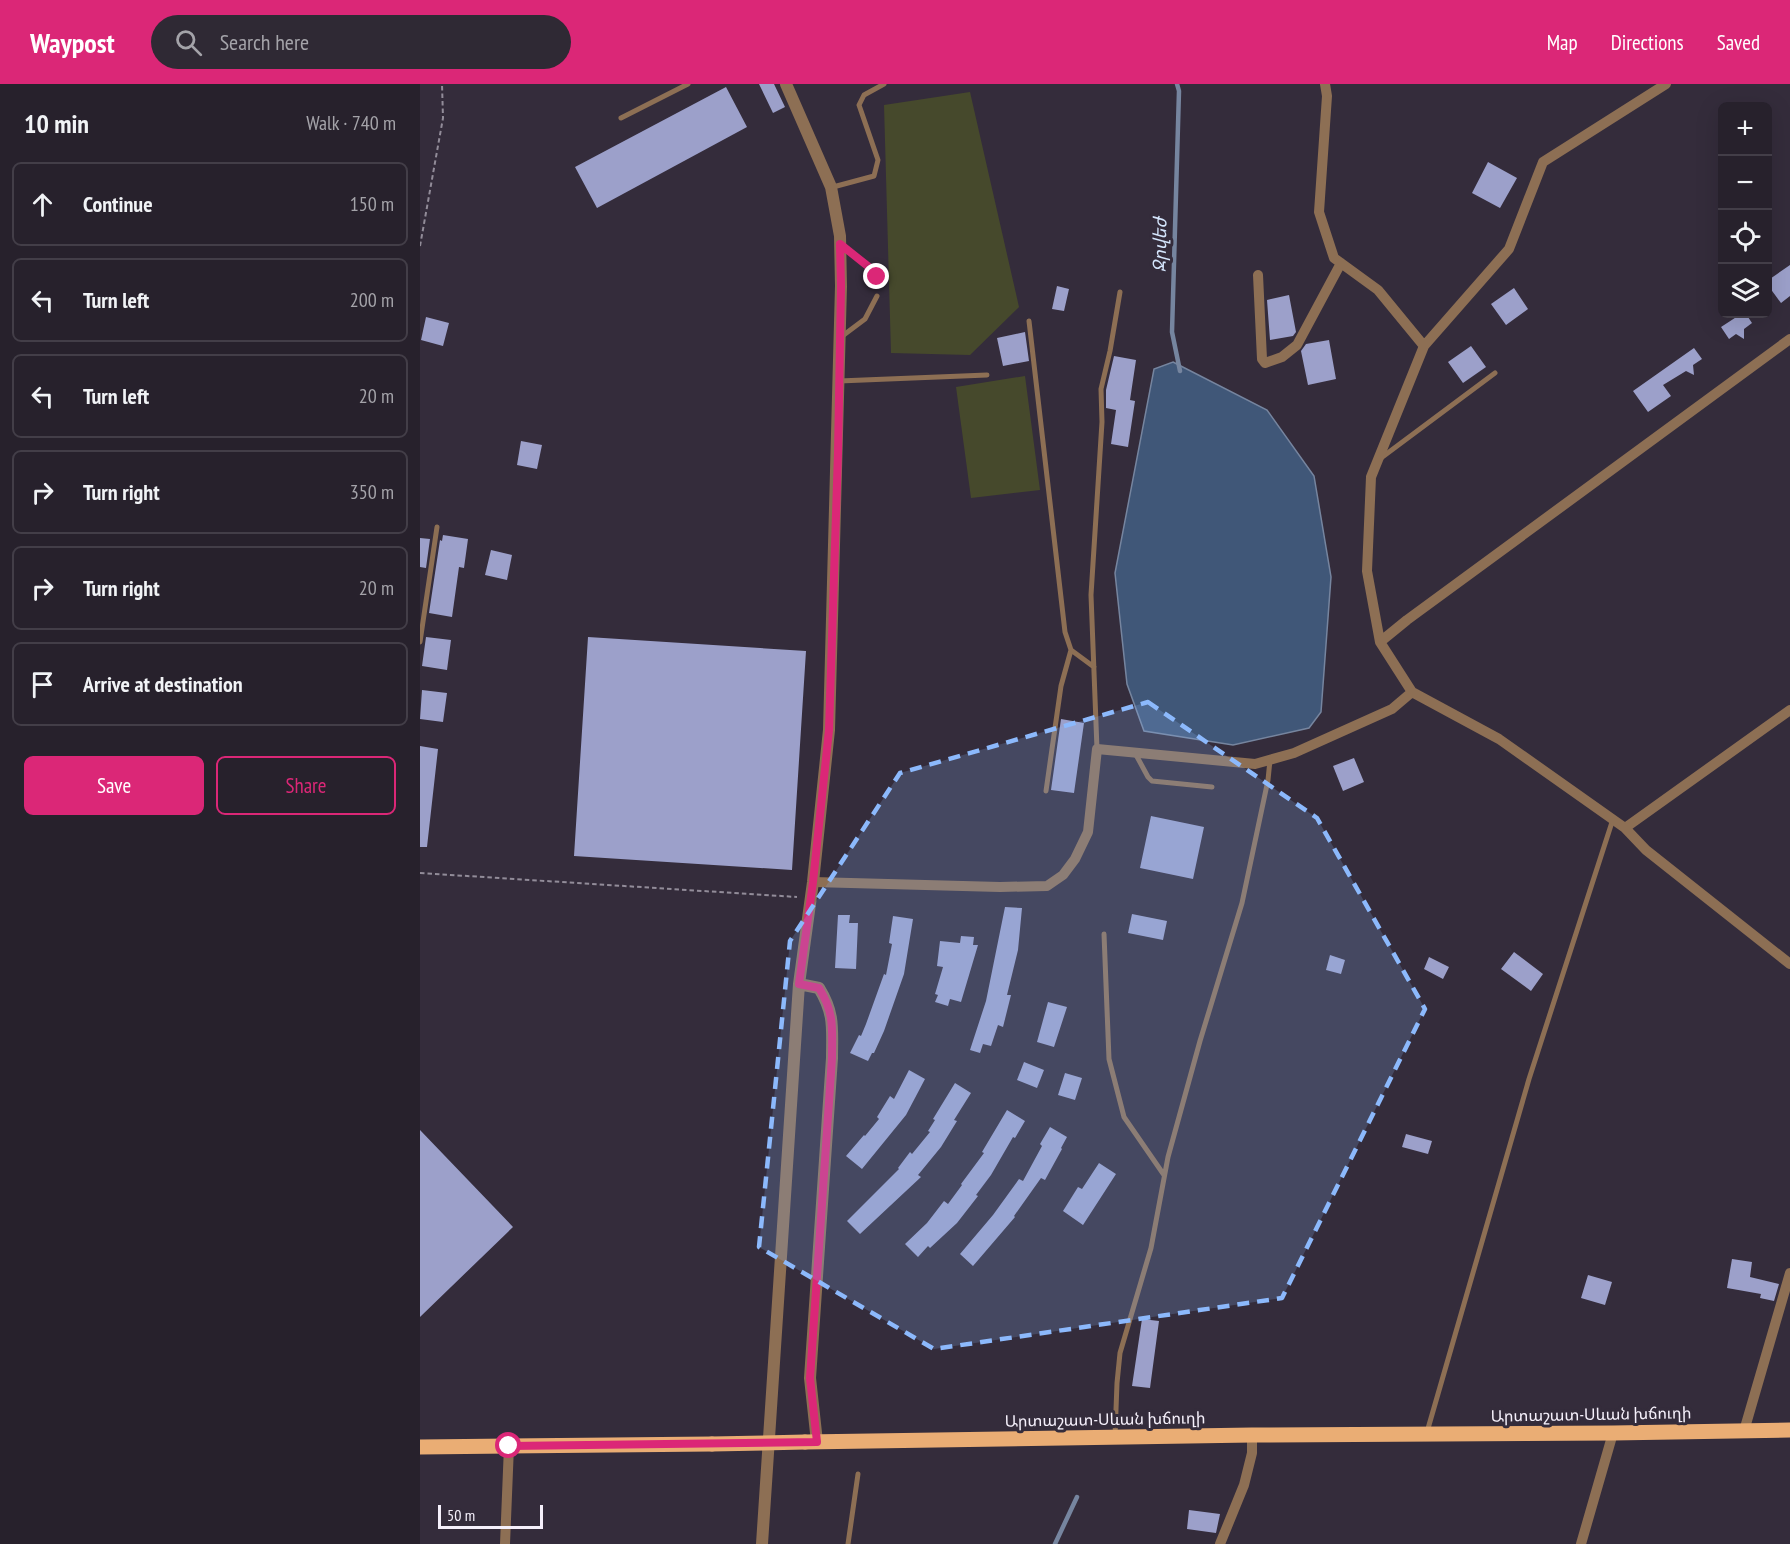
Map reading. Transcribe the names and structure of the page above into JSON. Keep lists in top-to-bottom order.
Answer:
{
  "streets": {
    "main road": ["Արտաշատ-Սևան խճուղի"]
  },
  "water": ["Ջրվեժ"],
  "scale_bar": "50 m",
  "page": {
    "header": "Waypost",
    "search": "Search here",
    "nav": ["Map", "Directions", "Saved"],
    "heading": ["10 min", "Walk · 740 m"],
    "map_buttons": ["+", "−"],
    "list": [
      ["Continue", "150 m"],
      ["Turn left", "200 m"],
      ["Turn left", "20 m"],
      ["Turn right", "350 m"],
      ["Turn right", "20 m"],
      "Arrive at destination"
    ],
    "buttons": ["Save", "Share"],
    "scale": "50 m"
  }
}
